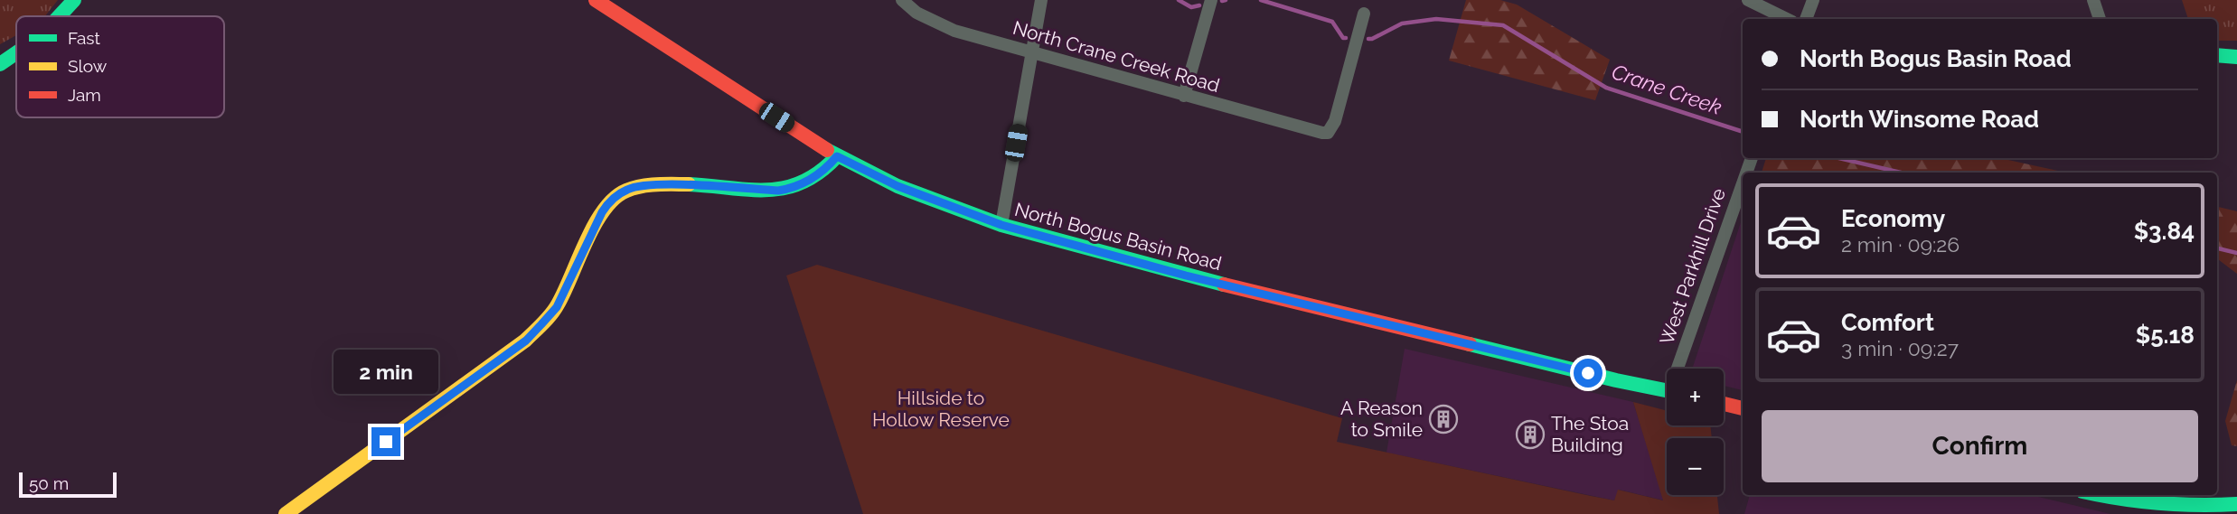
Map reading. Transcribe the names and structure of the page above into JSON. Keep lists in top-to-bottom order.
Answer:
{
  "streets": {
    "street": ["North Crane Creek Road", "North Bogus Basin Road", "West Parkhill Drive"]
  },
  "water": ["Crane Creek"],
  "parks": ["Hillside to Hollow Reserve"],
  "places": {
    "building": ["A Reason to Smile", "The Stoa Building"]
  },
  "legend": ["Fast", "Slow", "Jam"],
  "scale_bar": "50 m",
  "page": {
    "banner": ["North Bogus Basin Road", "North Winsome Road"],
    "list": [
      {
        "name": "Economy",
        "note": "2 min · 09:26",
        "value": "$3.84"
      },
      {
        "name": "Comfort",
        "note": "3 min · 09:27",
        "value": "$5.18"
      }
    ],
    "bubble": "2 min",
    "map_buttons": ["+", "−"],
    "buttons": "Confirm",
    "scale": "50 m"
  }
}
